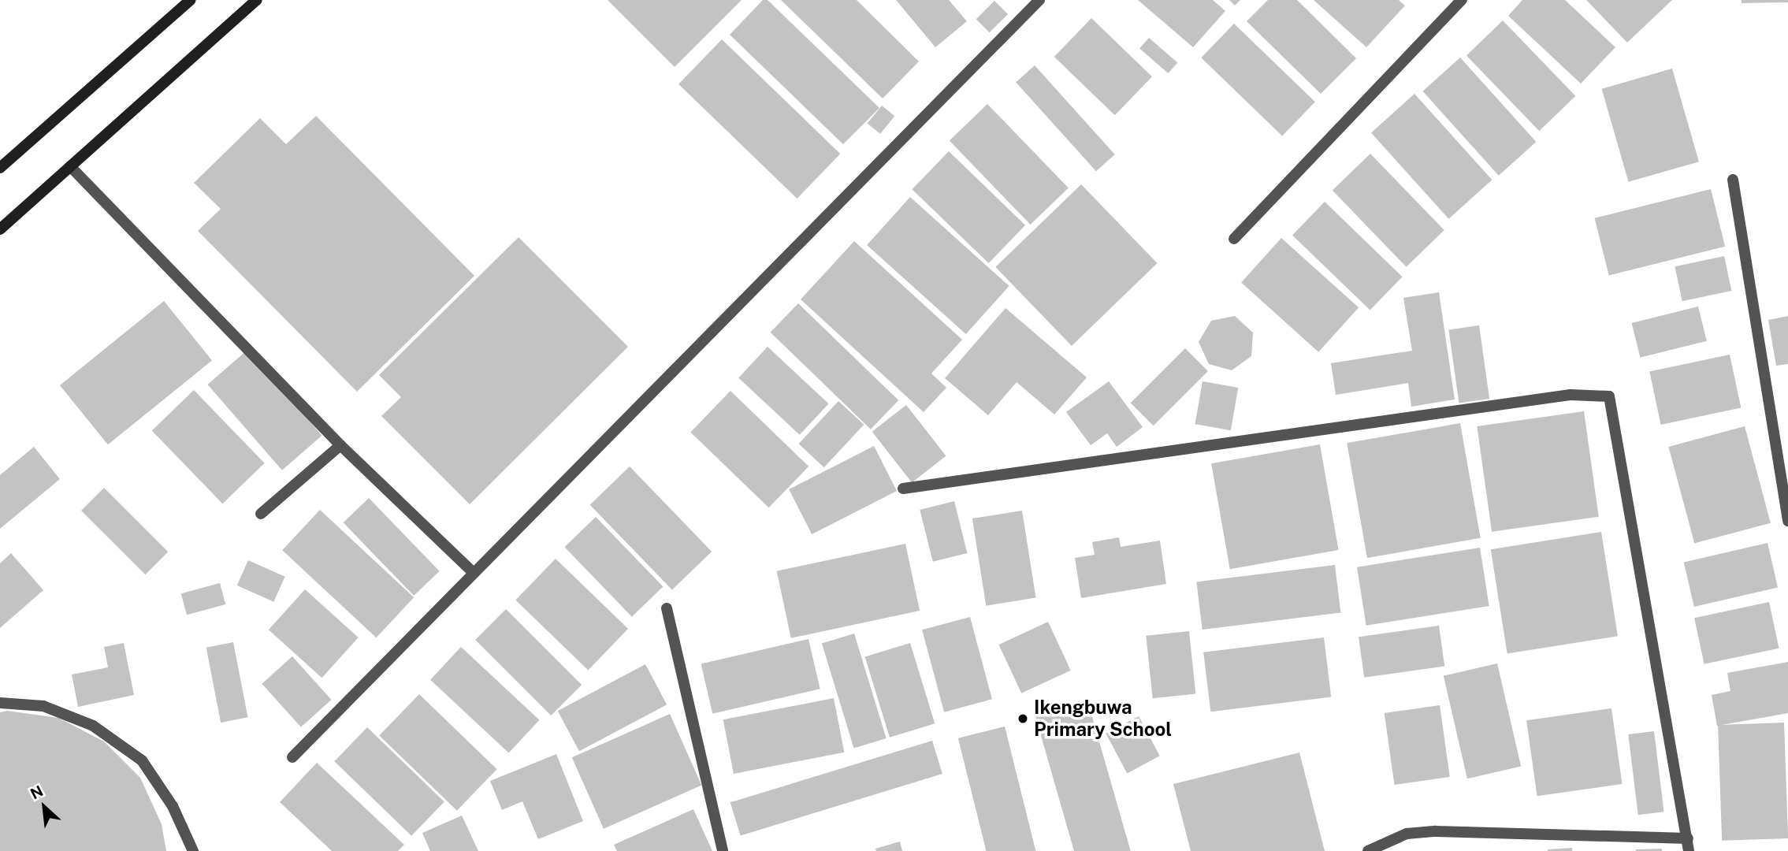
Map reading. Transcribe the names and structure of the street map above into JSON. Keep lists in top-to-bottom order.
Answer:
{
  "places": ["Ikengbuwa Primary School"],
  "north": "top left"
}
